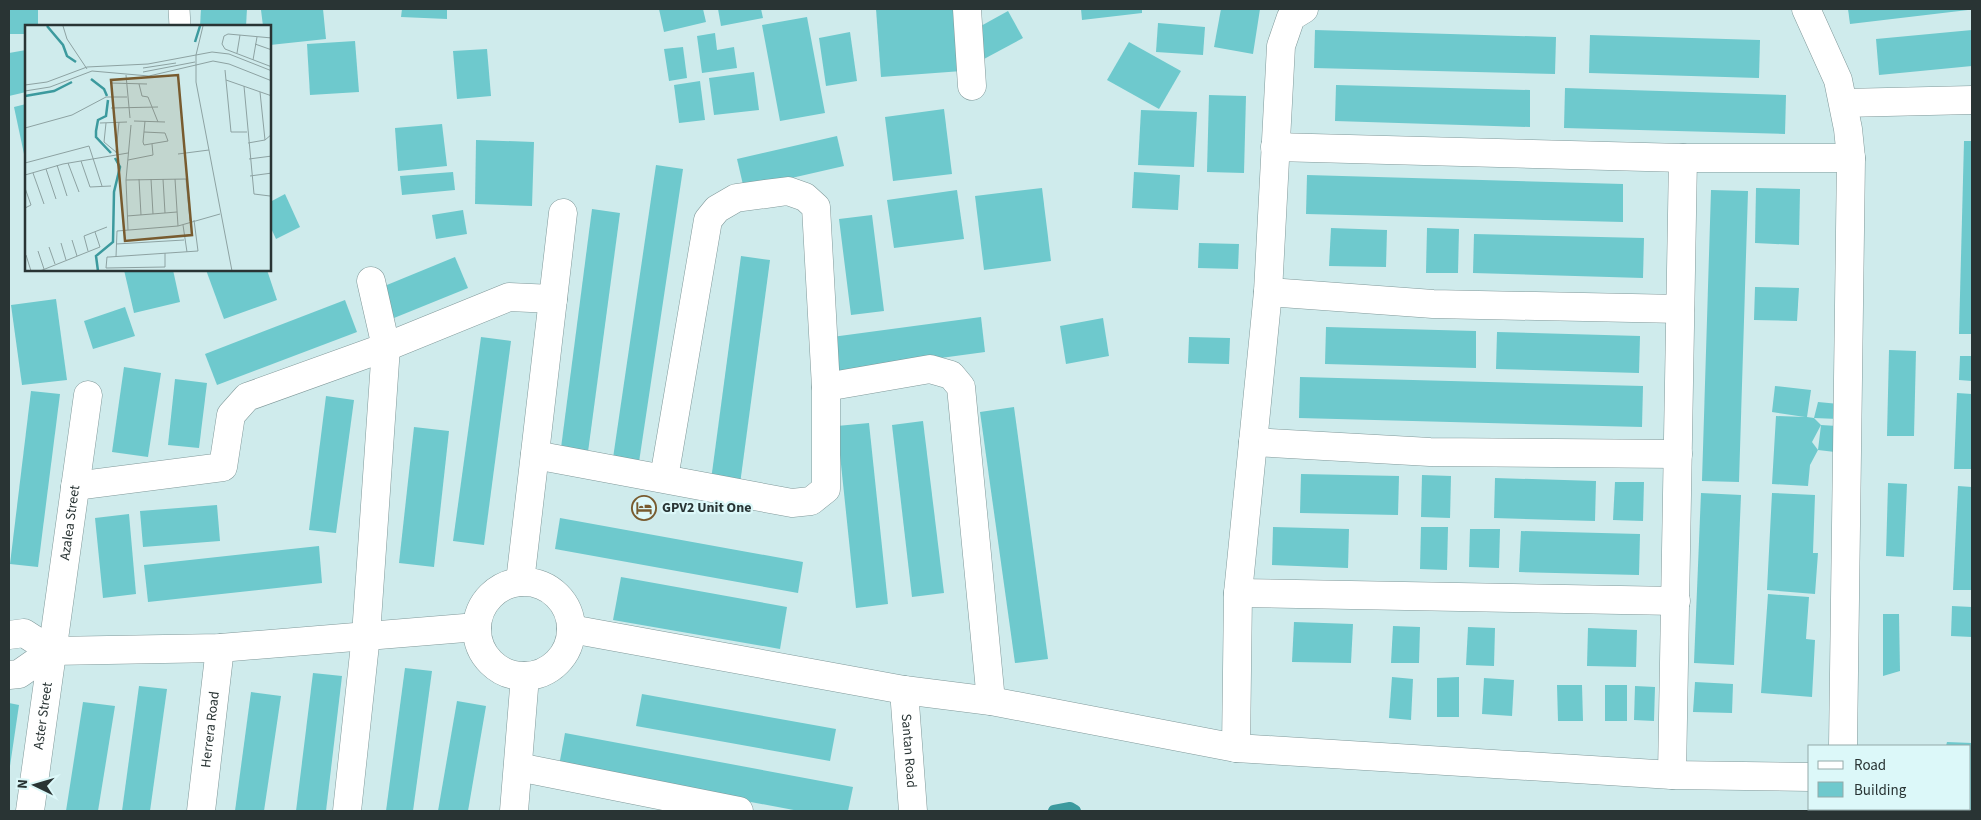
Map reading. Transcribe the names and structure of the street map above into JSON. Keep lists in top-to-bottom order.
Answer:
{
  "streets": {
    "street": [
      "Azalea Street",
      "Aster Street",
      "Herrera Road",
      "Santan Road"
    ]
  },
  "crossings": [
    ["Azalea Street", "Aster Street"]
  ],
  "places": {
    "hotel": ["GPV2 Unit One"]
  },
  "legend": ["Road", "Building"],
  "north": "left"
}
